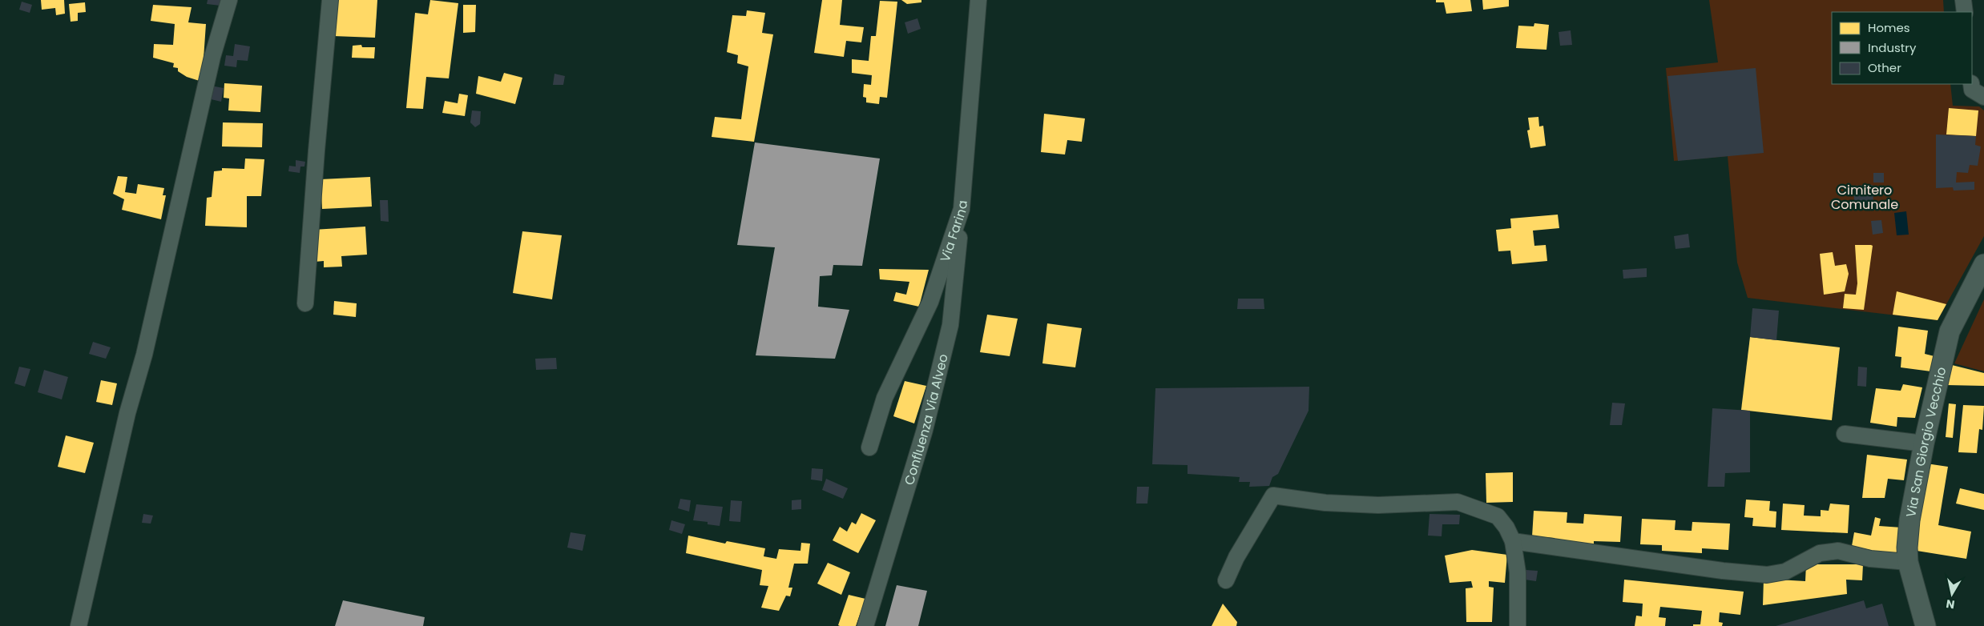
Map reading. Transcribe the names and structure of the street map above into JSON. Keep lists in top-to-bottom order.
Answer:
{
  "streets": {
    "street": ["Via Farina", "Confluenza Via Alveo", "Via San Giorgio Vecchio"]
  },
  "crossings": [
    ["Via Farina", "Confluenza Via Alveo"]
  ],
  "parks": ["Cimitero Comunale"],
  "legend": ["Homes", "Industry", "Other"],
  "north": "bottom"
}
